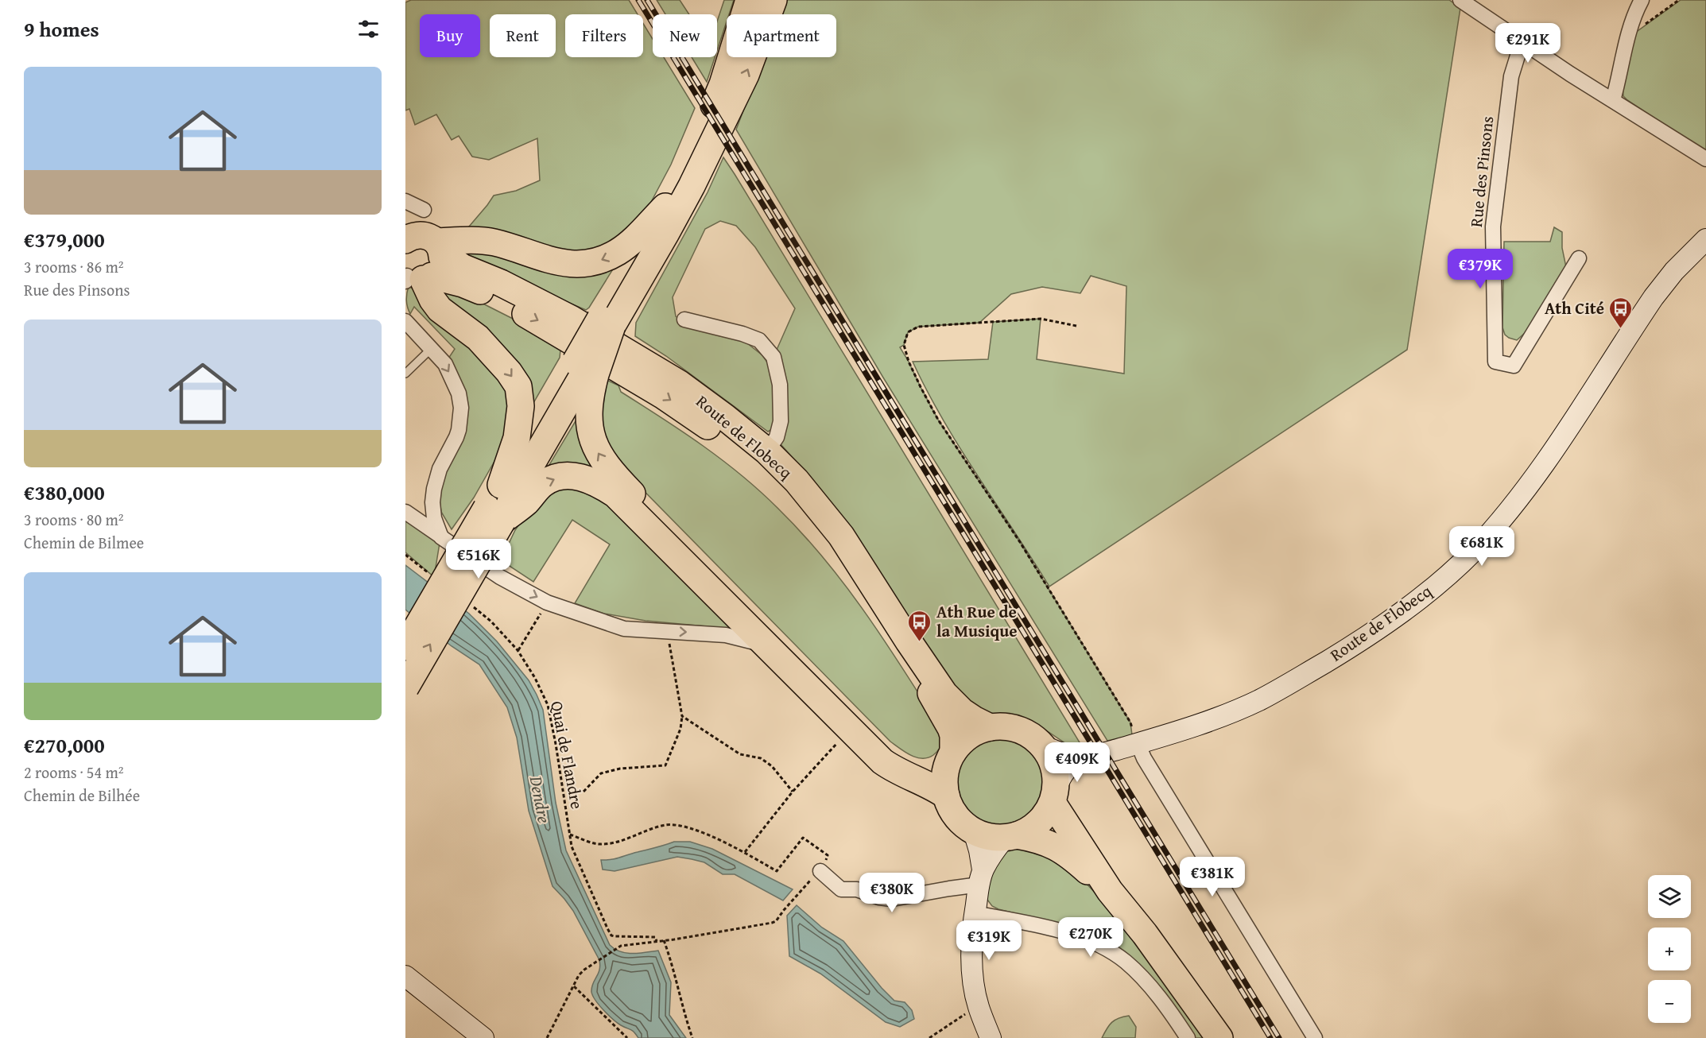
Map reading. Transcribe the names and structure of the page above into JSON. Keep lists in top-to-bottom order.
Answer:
{
  "streets": {
    "highway": ["Route de Flobecq"],
    "street": ["Rue des Pinsons"],
    "path": ["Quai de Flandre"]
  },
  "water": ["Dendre"],
  "places": {
    "bus stop": ["Ath Cité", "Ath Rue de la Musique"]
  },
  "page": {
    "heading": "9 homes",
    "chip": [
      "Buy",
      "Rent",
      "Filters",
      "New",
      "Apartment"
    ],
    "price": [
      "€291K",
      "€379K",
      "€681K",
      "€516K",
      "€409K",
      "€381K",
      "€380K",
      "€270K",
      "€319K"
    ],
    "list": [
      {
        "name": "€379,000",
        "note": "3 rooms · 86 m² · Rue des Pinsons"
      },
      {
        "name": "€380,000",
        "note": "3 rooms · 80 m² · Chemin de Bilmee"
      },
      {
        "name": "€270,000",
        "note": "2 rooms · 54 m² · Chemin de Bilhée"
      }
    ],
    "map_buttons": ["+", "−"]
  }
}
